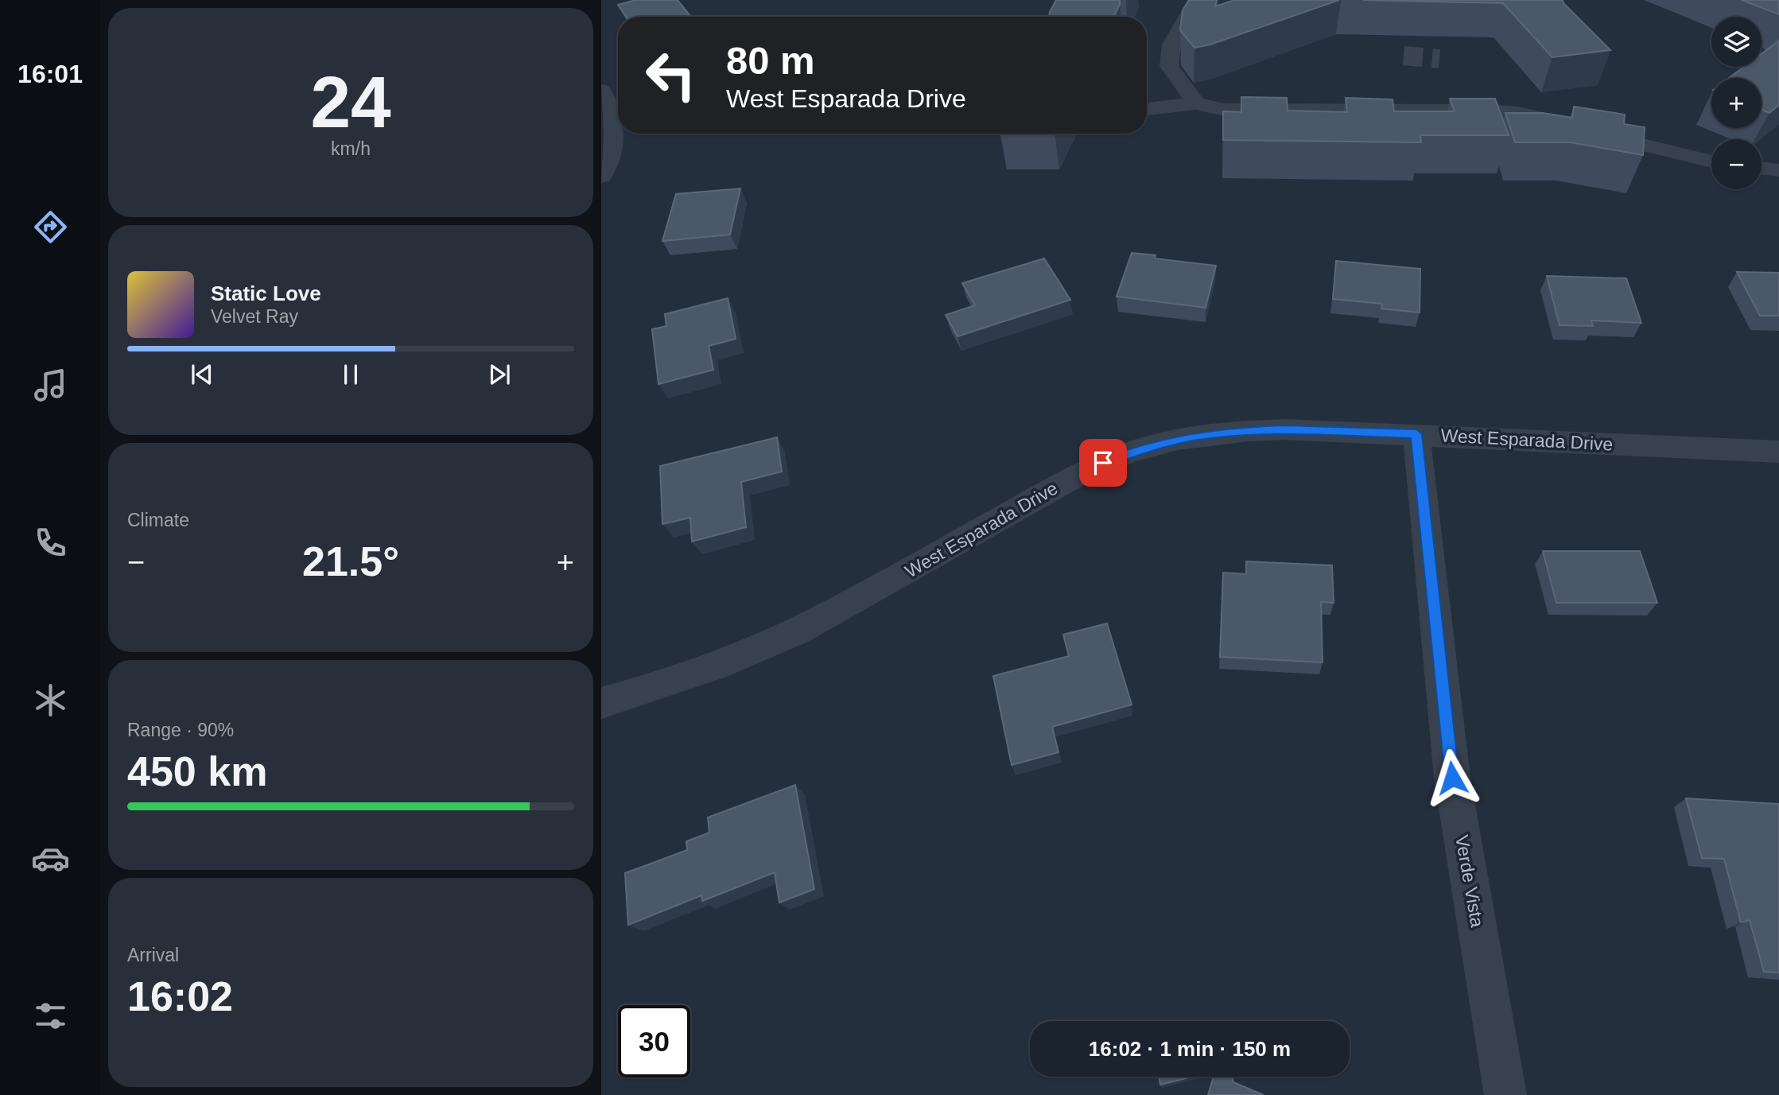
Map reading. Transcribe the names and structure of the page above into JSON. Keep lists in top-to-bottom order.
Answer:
{
  "streets": {
    "street": ["West Esparada Drive", "Verde Vista"]
  },
  "crossings": [
    ["West Esparada Drive", "Verde Vista"]
  ],
  "page": {
    "tabs": "16:01",
    "tile": [
      ["24", "km/h"],
      "Climate",
      ["Range · 90%", "450 km"],
      ["Arrival", "16:02"]
    ],
    "map_buttons": ["+", "−"],
    "turn": ["80 m", "West Esparada Drive"],
    "song": ["Static Love", "Velvet Ray"],
    "heat": ["−", "21.5°", "+"],
    "limit": "30",
    "trip": "16:02 · 1 min · 150 m"
  }
}
